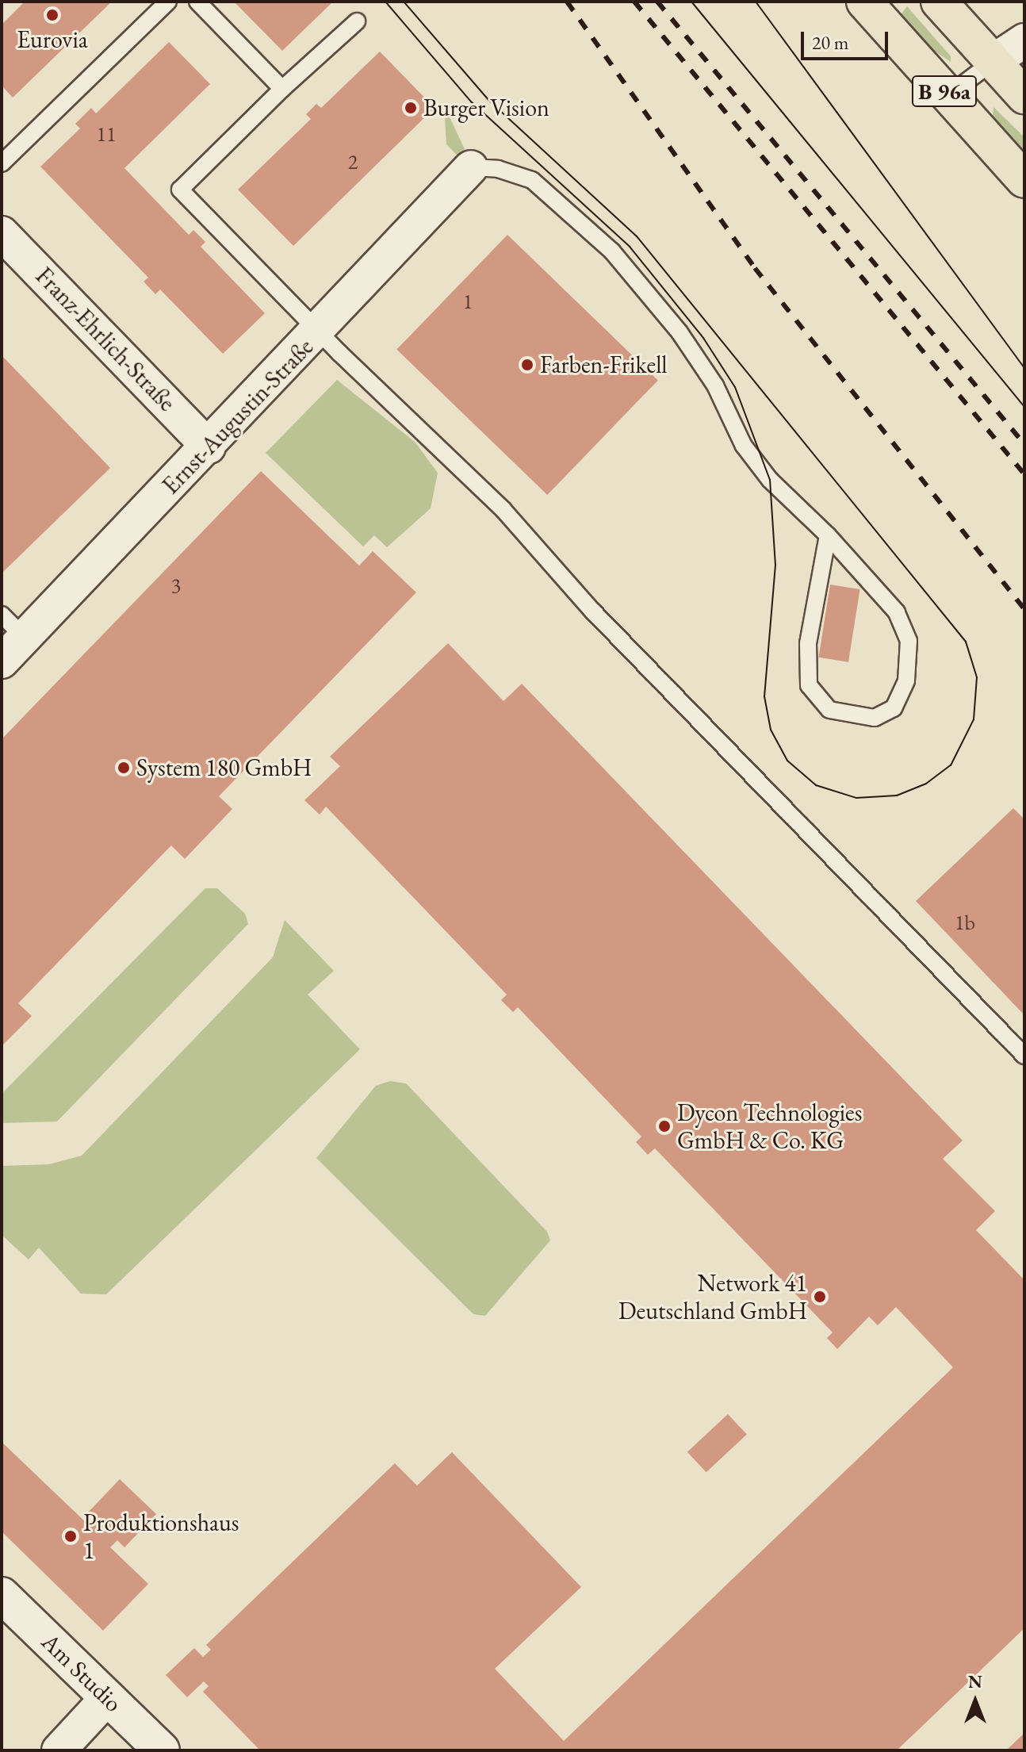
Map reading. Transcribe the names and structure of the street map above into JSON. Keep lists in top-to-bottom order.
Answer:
{
  "streets": {
    "main road": ["B 96a"],
    "street": ["Franz-Ehrlich-Straße", "Ernst-Augustin-Straße", "Am Studio"]
  },
  "crossings": [
    ["Franz-Ehrlich-Straße", "Ernst-Augustin-Straße"]
  ],
  "places": [
    "Eurovia",
    "Burger Vision",
    "Farben-Frikell",
    "System 180 GmbH",
    "Dycon Technologies GmbH & Co. KG",
    "Network 41 Deutschland GmbH",
    "Produktionshaus 1"
  ],
  "house_numbers": [
    "11",
    "2",
    "1",
    "3",
    "1b"
  ],
  "scale_bar": "20 m",
  "north": "top"
}
